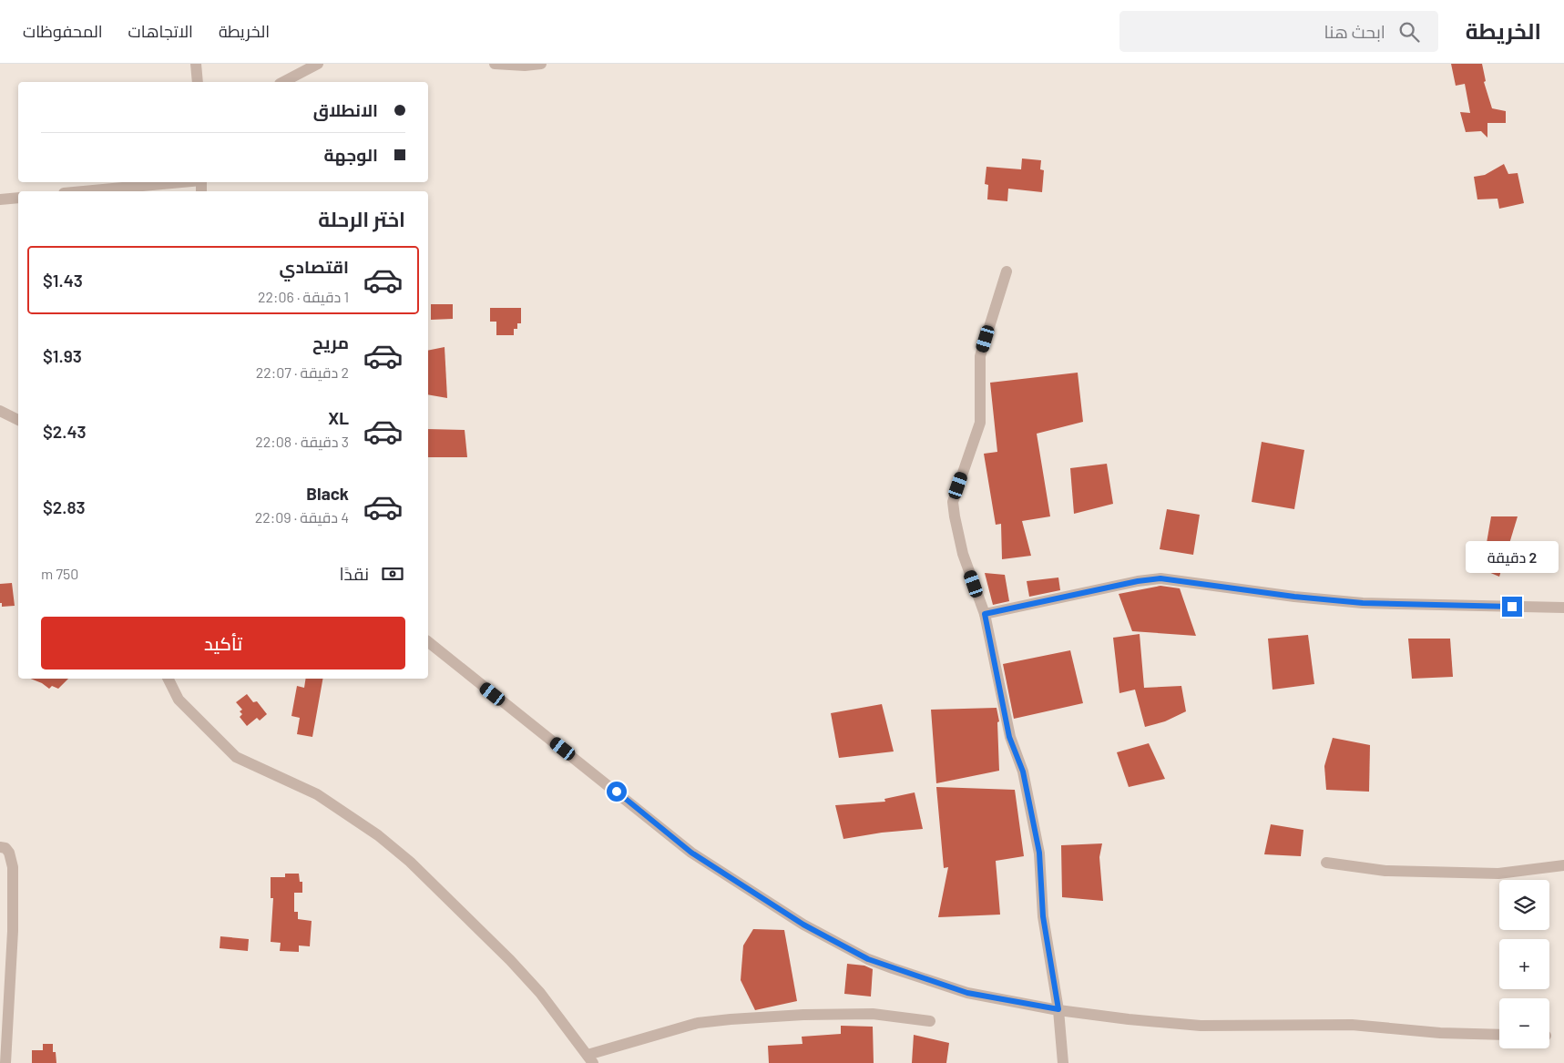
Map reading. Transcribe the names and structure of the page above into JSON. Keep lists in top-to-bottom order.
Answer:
{
  "page": {
    "header": "الخريطة",
    "search": "ابحث هنا",
    "nav": ["الخريطة", "الاتجاهات", "المحفوظات"],
    "banner": ["الانطلاق", "الوجهة"],
    "heading": "اختر الرحلة",
    "list": [
      {
        "name": "اقتصادي",
        "note": "1 دقيقة · 22:06",
        "value": "$1.43"
      },
      {
        "name": "مريح",
        "note": "2 دقيقة · 22:07",
        "value": "$1.93"
      },
      {
        "name": "XL",
        "note": "3 دقيقة · 22:08",
        "value": "$2.43"
      },
      {
        "name": "Black",
        "note": "4 دقيقة · 22:09",
        "value": "$2.83"
      }
    ],
    "bubble": "2 دقيقة",
    "pay": ["نقدًا", "750 m"],
    "buttons": "تأكيد",
    "map_buttons": ["+", "−"]
  }
}
